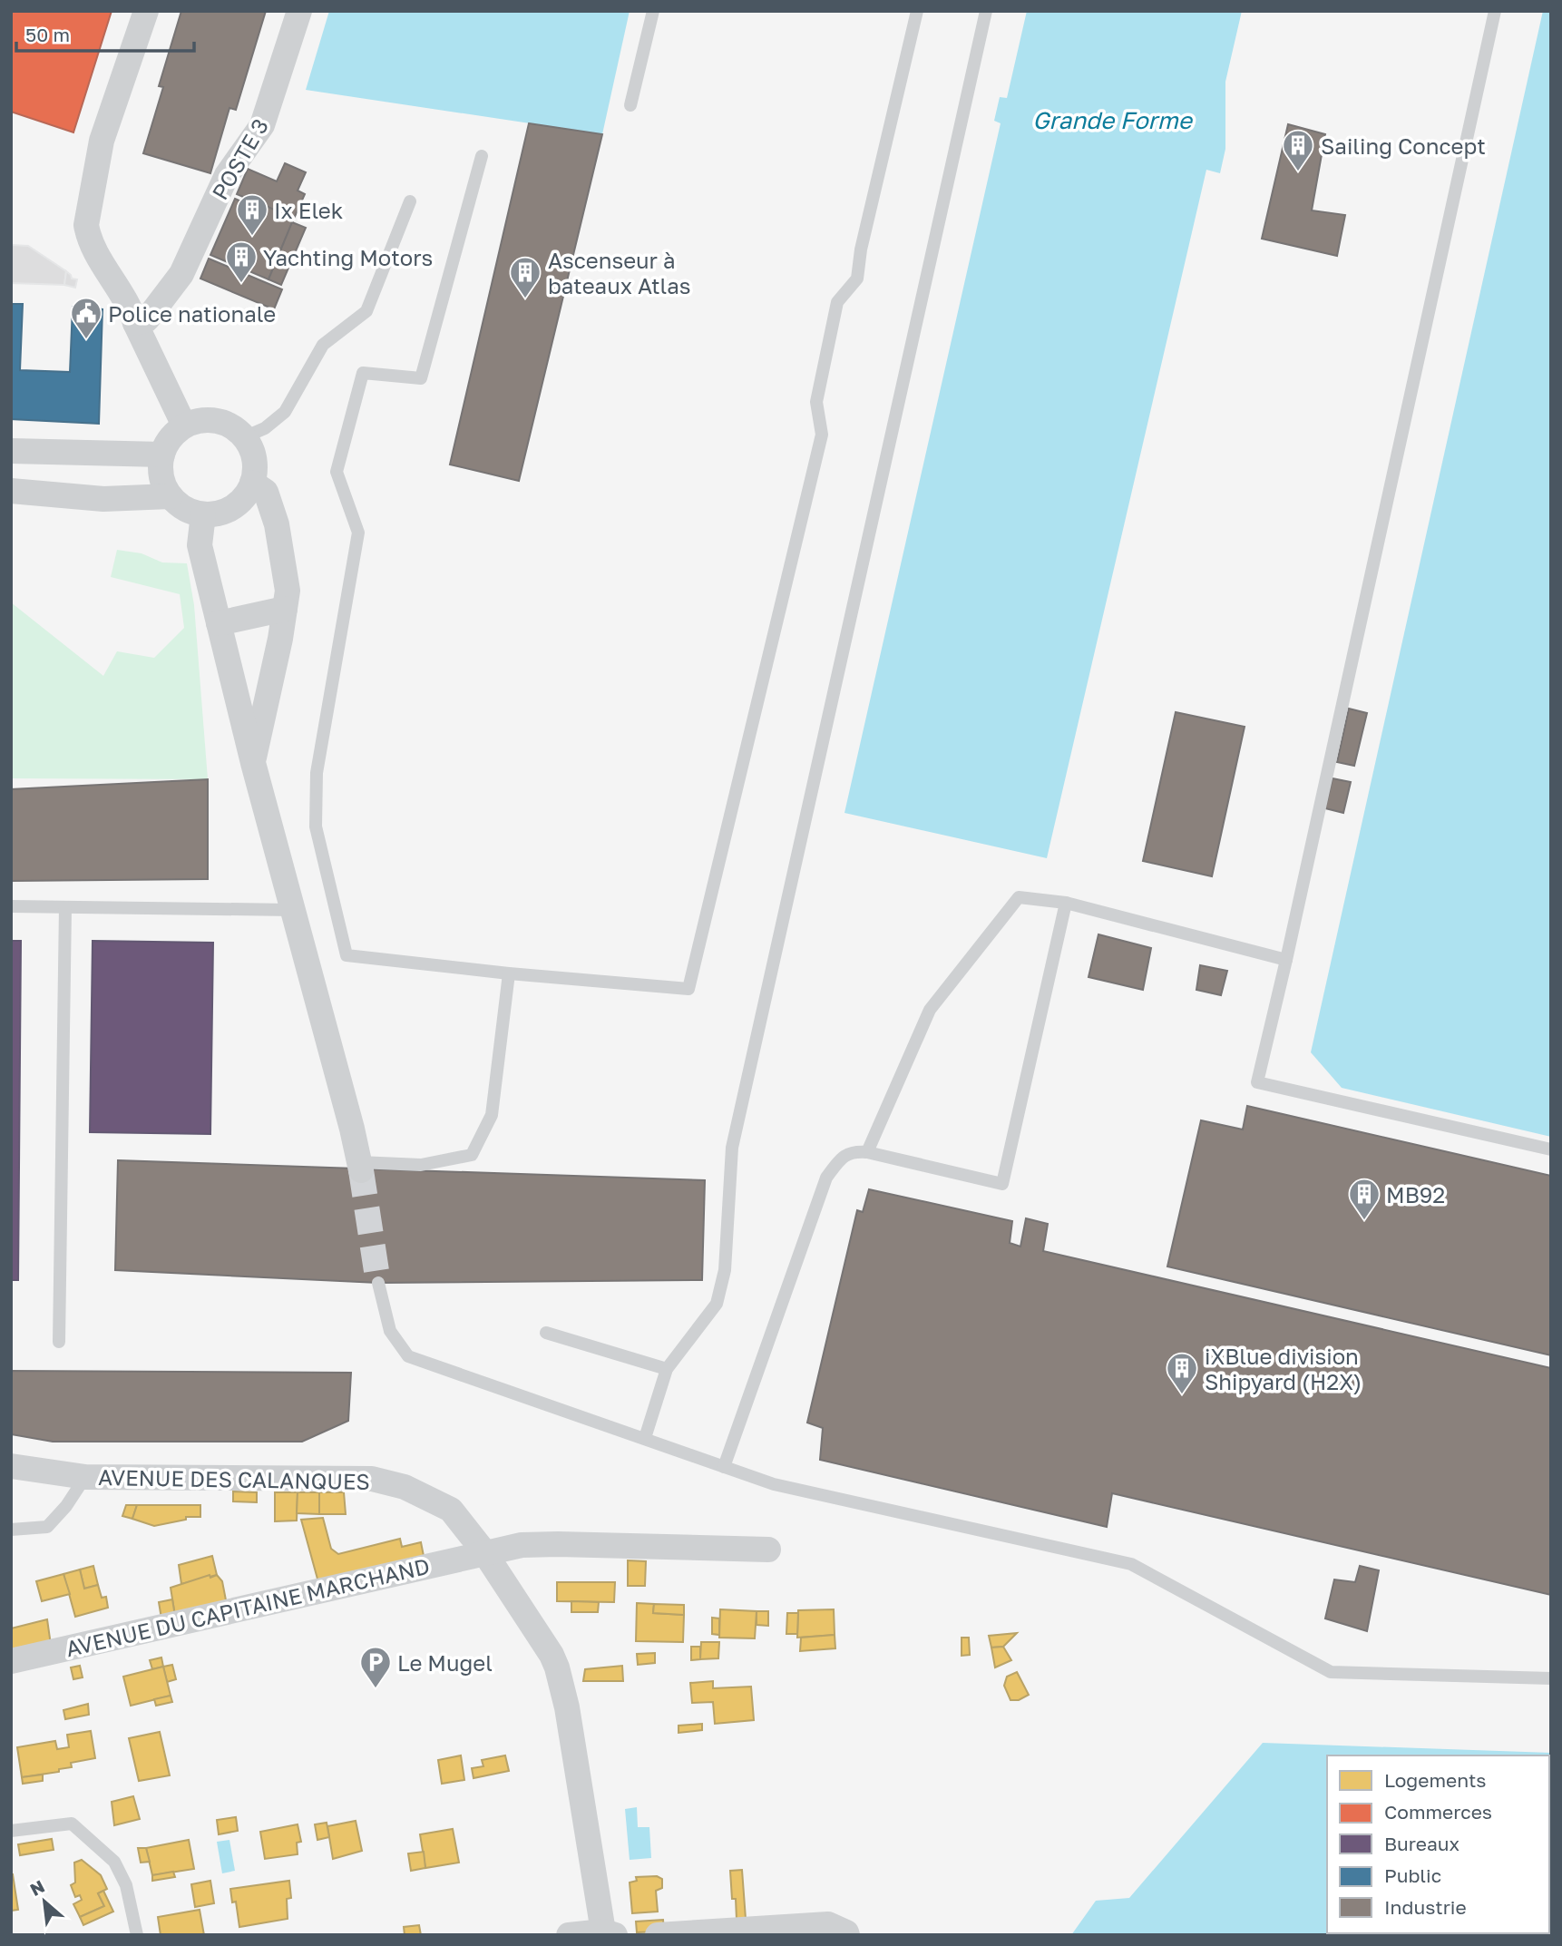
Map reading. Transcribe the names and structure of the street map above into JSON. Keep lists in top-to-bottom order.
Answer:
{
  "streets": {
    "street": ["POSTE 3", "AVENUE DES CALANQUES", "AVENUE DU CAPITAINE MARCHAND"]
  },
  "crossings": [
    ["AVENUE DES CALANQUES", "AVENUE DU CAPITAINE MARCHAND"]
  ],
  "water": ["Grande Forme"],
  "places": {
    "building": [
      "Sailing Concept",
      "Ix Elek",
      "Yachting Motors",
      "Ascenseur à bateaux Atlas",
      "MB92",
      "iXBlue division Shipyard (H2X)"
    ],
    "public building": ["Police nationale"],
    "parking": ["Le Mugel"]
  },
  "legend": [
    "Logements",
    "Commerces",
    "Bureaux",
    "Public",
    "Industrie"
  ],
  "scale_bar": "50 m",
  "north": "top left"
}
